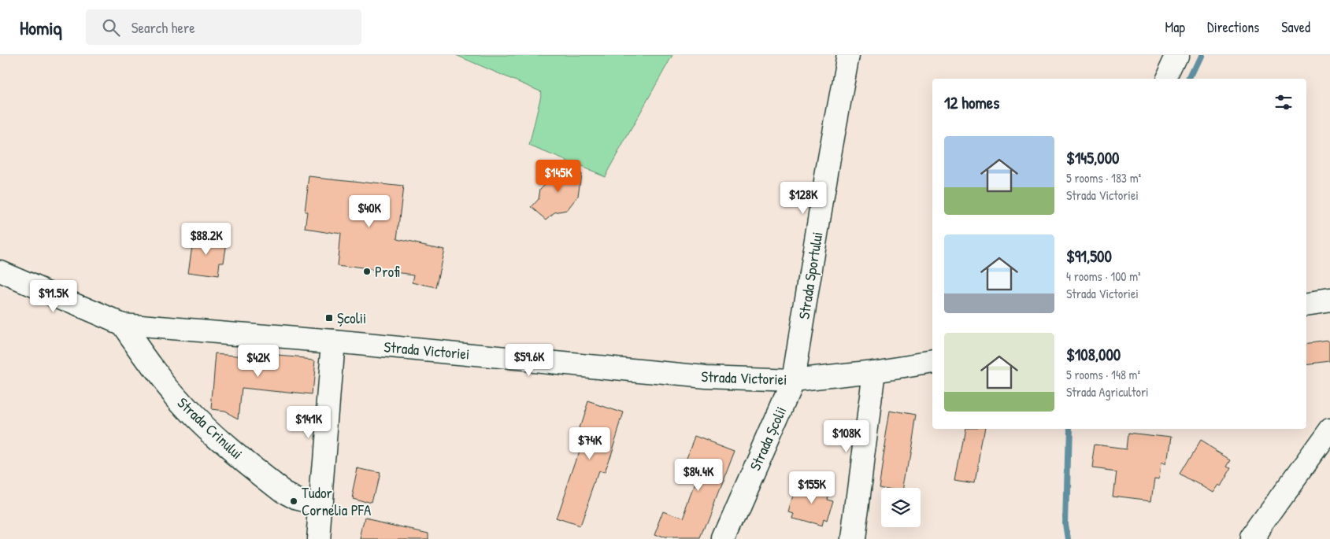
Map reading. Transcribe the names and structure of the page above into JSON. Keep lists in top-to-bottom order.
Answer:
{
  "streets": {
    "street": [
      "Strada Sportului",
      "Strada Victoriei",
      "Strada Crinului",
      "Strada Școlii"
    ]
  },
  "crossings": [
    ["Strada Sportului", "Strada Victoriei"],
    ["Strada Sportului", "Strada Școlii"],
    ["Strada Victoriei", "Strada Crinului"],
    ["Strada Victoriei", "Strada Școlii"]
  ],
  "places": {
    "other": ["Profi", "Tudor Cornelia PFA"],
    "transit": ["Școlii"]
  },
  "page": {
    "header": "Homiq",
    "search": "Search here",
    "nav": ["Map", "Directions", "Saved"],
    "heading": "12 homes",
    "list": [
      {
        "name": "$145,000",
        "note": "5 rooms · 183 m² · Strada Victoriei"
      },
      {
        "name": "$91,500",
        "note": "4 rooms · 100 m² · Strada Victoriei"
      },
      {
        "name": "$108,000",
        "note": "5 rooms · 148 m² · Strada Agricultori"
      }
    ],
    "price": [
      "$145K",
      "$128K",
      "$40K",
      "$88.2K",
      "$91.5K",
      "$59.6K",
      "$42K",
      "$141K",
      "$108K",
      "$74K",
      "$84.4K",
      "$155K"
    ]
  }
}
